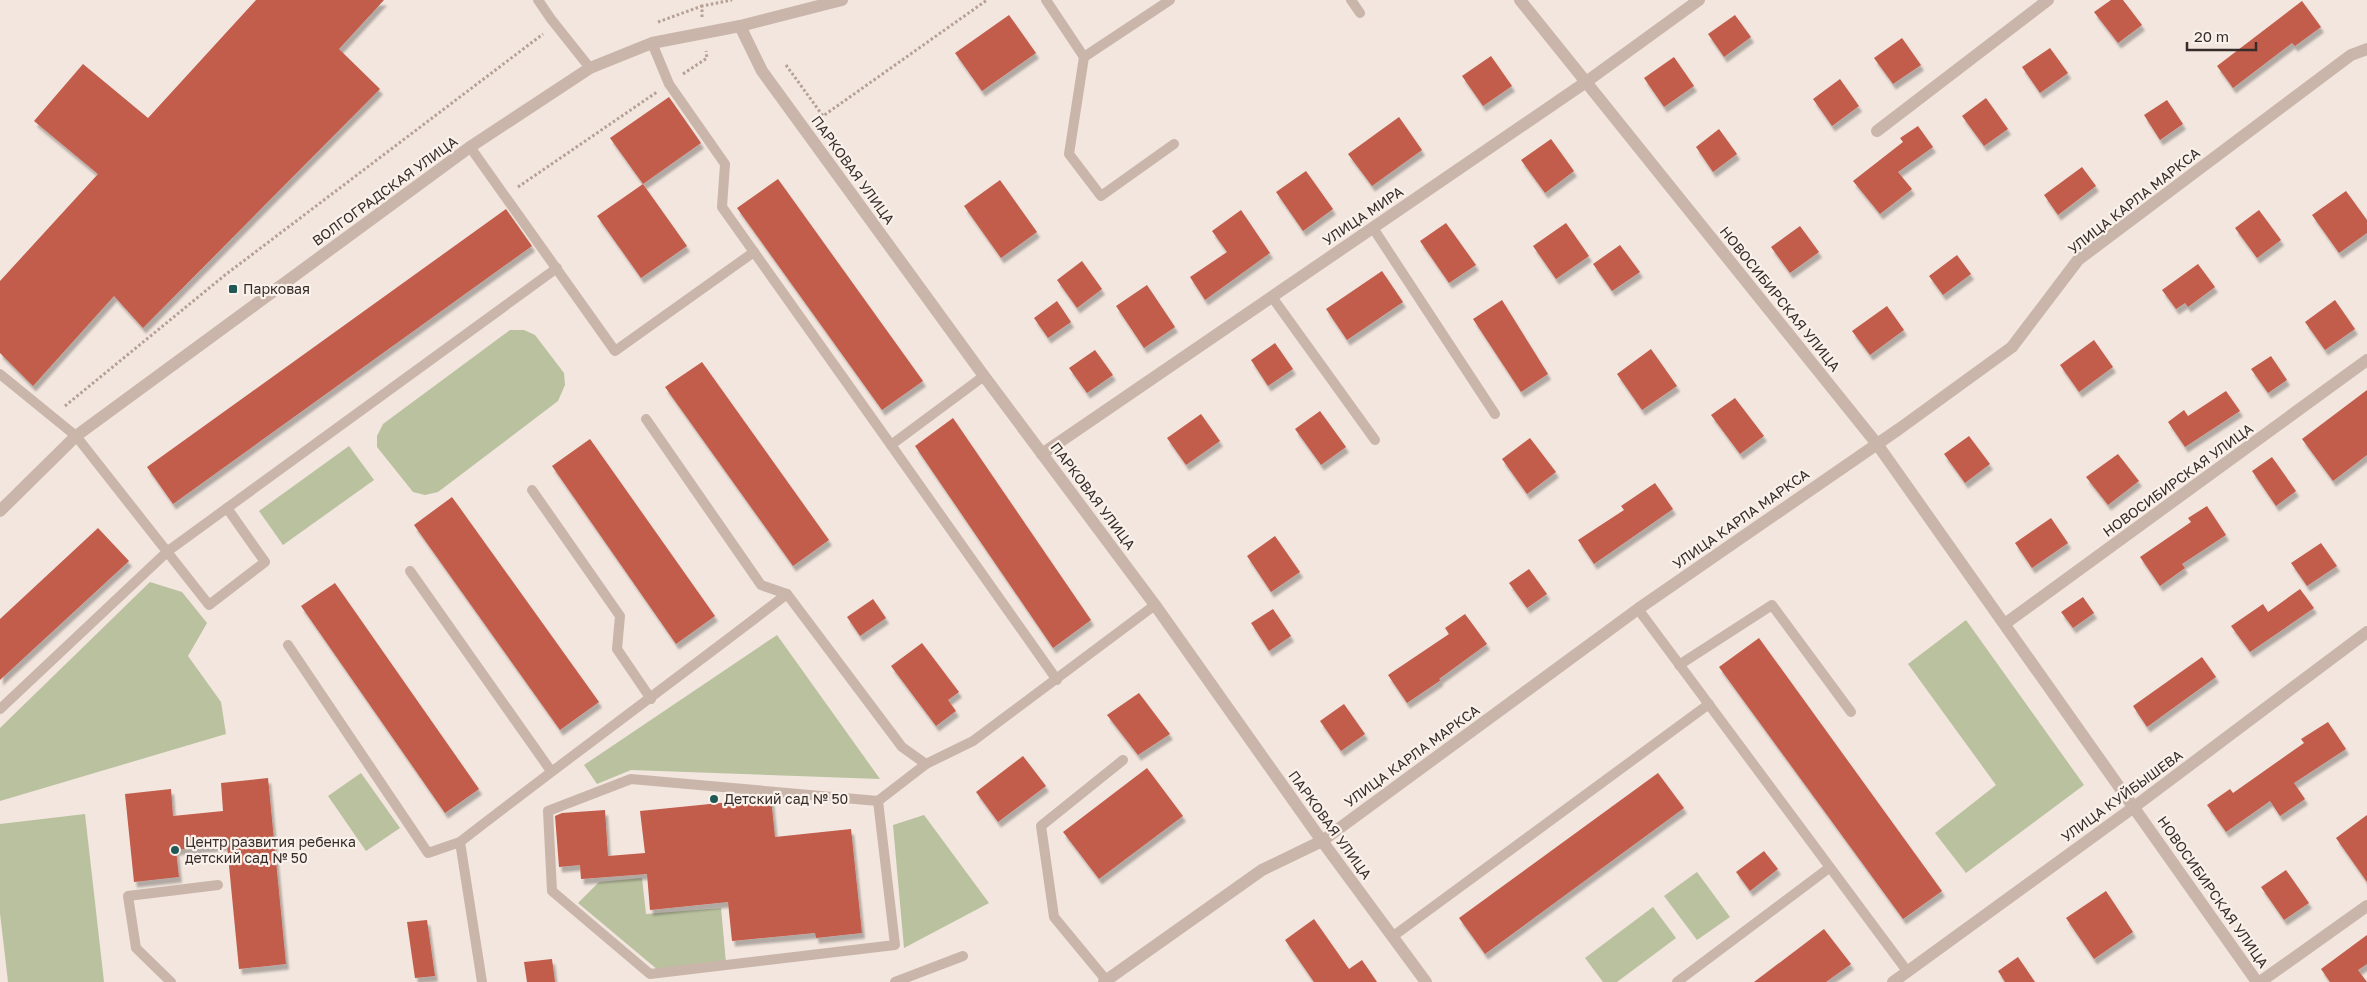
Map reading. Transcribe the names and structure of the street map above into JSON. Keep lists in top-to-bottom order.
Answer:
{
  "streets": {
    "street": [
      "ПАРКОВАЯ УЛИЦА",
      "ВОЛГОГРАДСКАЯ УЛИЦА",
      "УЛИЦА КАРЛА МАРКСА",
      "УЛИЦА МИРА",
      "НОВОСИБИРСКАЯ УЛИЦА",
      "УЛИЦА КУЙБЫШЕВА"
    ]
  },
  "crossings": [
    ["ПАРКОВАЯ УЛИЦА", "ВОЛГОГРАДСКАЯ УЛИЦА"],
    ["ПАРКОВАЯ УЛИЦА", "УЛИЦА КАРЛА МАРКСА"],
    ["ПАРКОВАЯ УЛИЦА", "УЛИЦА МИРА"],
    ["УЛИЦА КАРЛА МАРКСА", "НОВОСИБИРСКАЯ УЛИЦА"],
    ["УЛИЦА МИРА", "НОВОСИБИРСКАЯ УЛИЦА"],
    ["НОВОСИБИРСКАЯ УЛИЦА", "УЛИЦА КУЙБЫШЕВА"]
  ],
  "places": {
    "transit": ["Парковая"],
    "other": ["Детский сад № 50", "Центр развития ребенка детский сад № 50"]
  },
  "scale_bar": "20 m"
}
